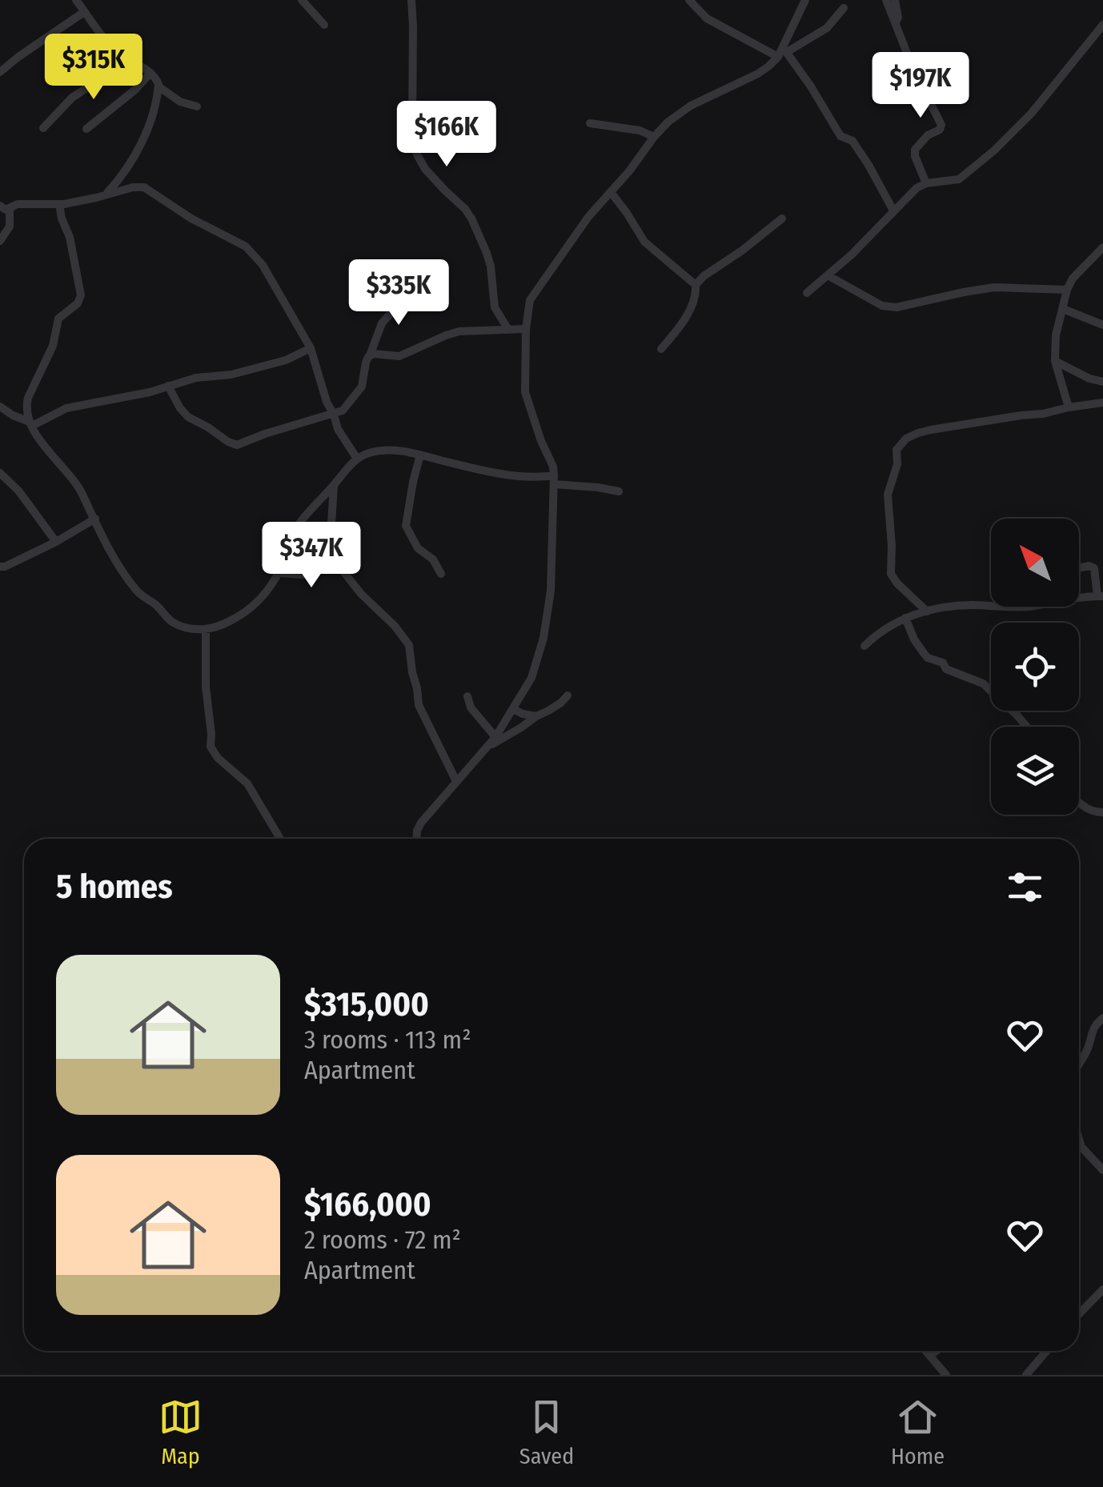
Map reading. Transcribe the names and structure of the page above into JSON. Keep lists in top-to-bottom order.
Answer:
{
  "north": "top left",
  "page": {
    "price": [
      "$315K",
      "$197K",
      "$166K",
      "$335K",
      "$347K"
    ],
    "heading": "5 homes",
    "list": [
      {
        "name": "$315,000",
        "note": "3 rooms · 113 m² · Apartment"
      },
      {
        "name": "$166,000",
        "note": "2 rooms · 72 m² · Apartment"
      }
    ],
    "tabs": ["Map", "Saved", "Home"]
  }
}
